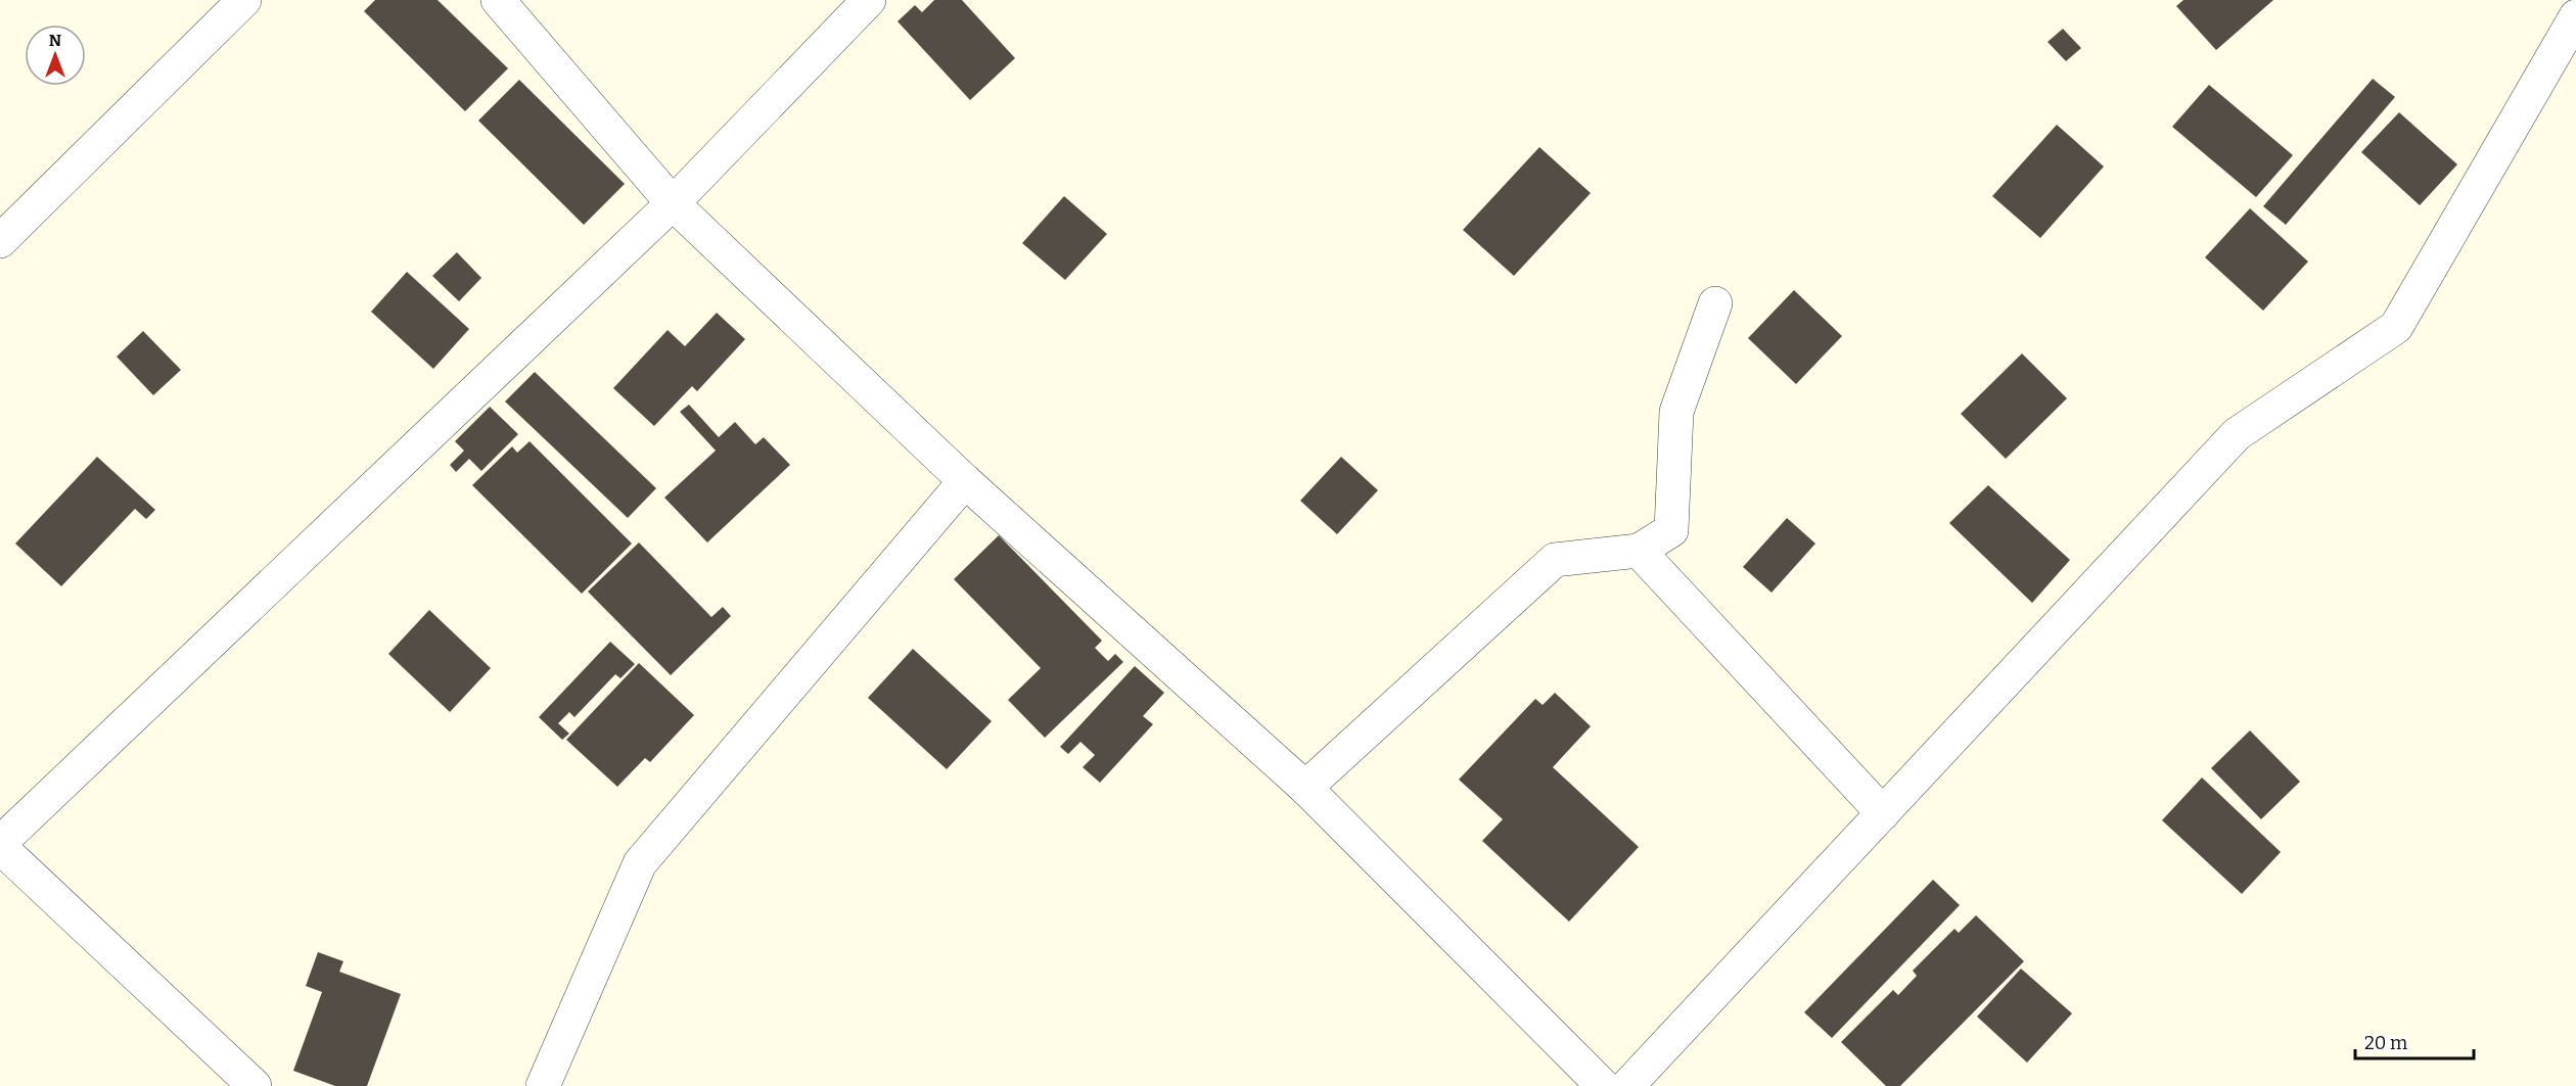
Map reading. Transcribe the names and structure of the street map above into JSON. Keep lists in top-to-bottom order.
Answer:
{
  "scale_bar": "20 m",
  "north": "top"
}
